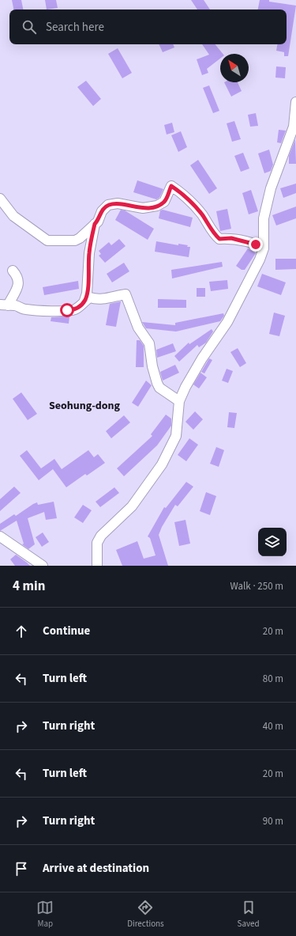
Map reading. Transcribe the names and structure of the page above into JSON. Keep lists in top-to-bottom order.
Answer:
{
  "districts": ["Seohung-dong"],
  "north": "top left",
  "page": {
    "search": "Search here",
    "heading": ["4 min", "Walk · 250 m"],
    "list": [
      ["Continue", "20 m"],
      ["Turn left", "80 m"],
      ["Turn right", "40 m"],
      ["Turn left", "20 m"],
      ["Turn right", "90 m"],
      "Arrive at destination"
    ],
    "nav": ["Map", "Directions", "Saved"]
  }
}
